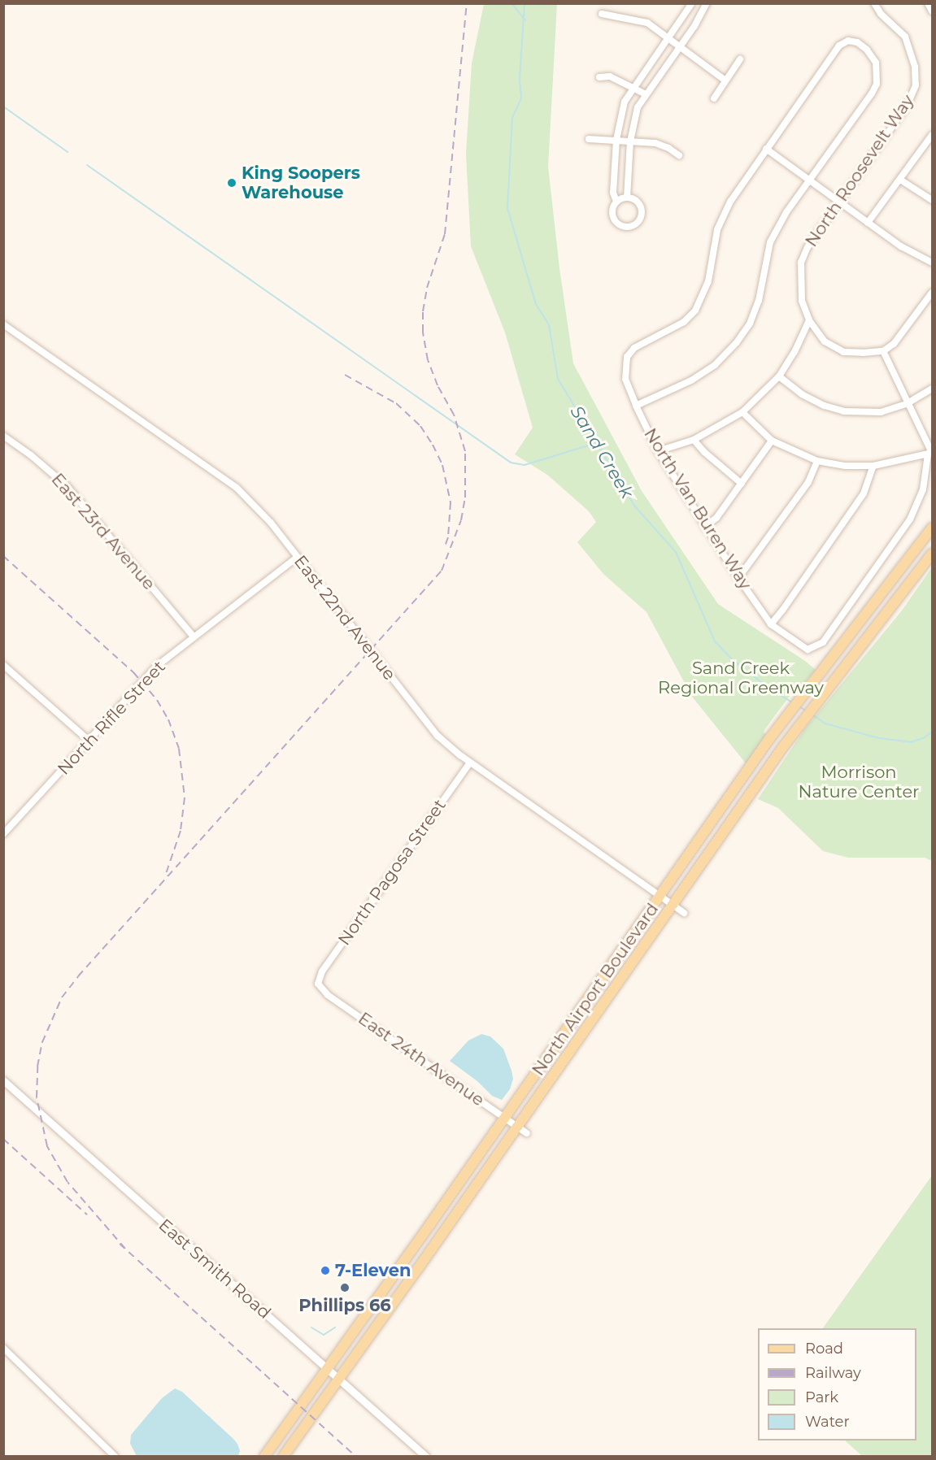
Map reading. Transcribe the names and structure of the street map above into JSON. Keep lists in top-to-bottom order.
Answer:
{
  "streets": {
    "main road": ["North Airport Boulevard"],
    "street": [
      "North Roosevelt Way",
      "North Van Buren Way",
      "East 23rd Avenue",
      "East 22nd Avenue",
      "North Rifle Street",
      "North Pagosa Street",
      "East 24th Avenue",
      "East Smith Road"
    ]
  },
  "crossings": [
    ["East 23rd Avenue", "North Rifle Street"],
    ["East 22nd Avenue", "North Rifle Street"],
    ["East 22nd Avenue", "North Pagosa Street"],
    ["East 22nd Avenue", "North Airport Boulevard"],
    ["North Pagosa Street", "East 24th Avenue"],
    ["North Airport Boulevard", "East 24th Avenue"],
    ["North Airport Boulevard", "East Smith Road"]
  ],
  "water": ["Sand Creek"],
  "parks": ["Sand Creek Regional Greenway", "Morrison Nature Center"],
  "places": ["King Soopers Warehouse", "7-Eleven", "Phillips 66"],
  "legend": [
    "Road",
    "Railway",
    "Park",
    "Water"
  ]
}
